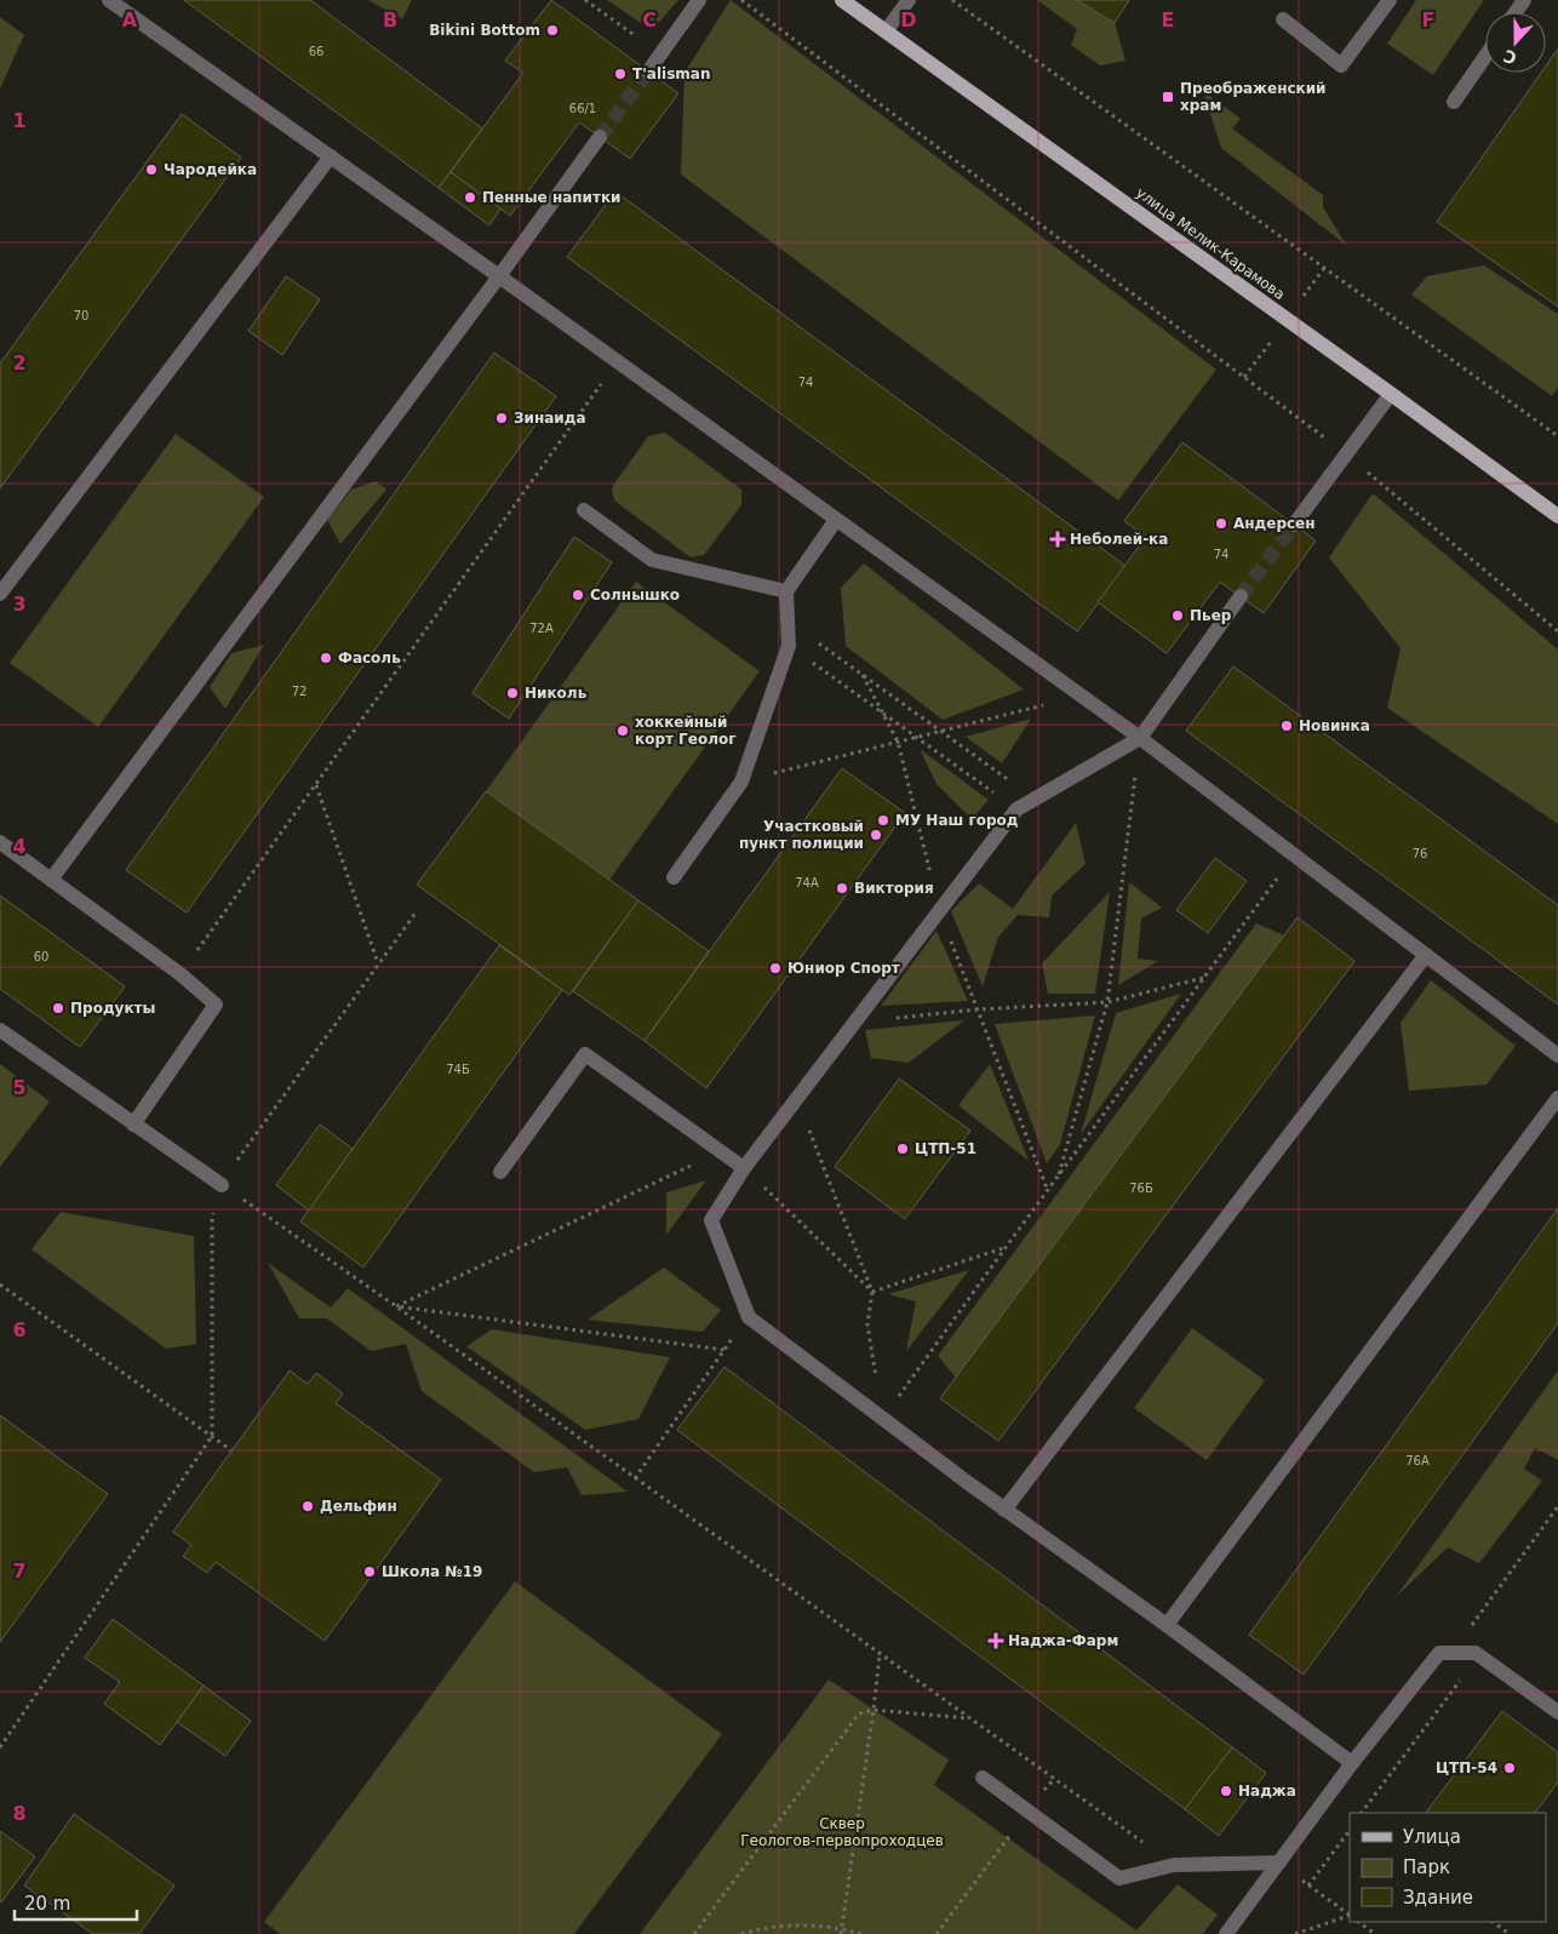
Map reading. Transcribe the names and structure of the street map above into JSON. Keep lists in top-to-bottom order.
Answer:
{
  "streets": {
    "main road": ["улица Мелик-Карамова"]
  },
  "parks": ["Сквер Геологов-первопроходцев"],
  "places": {
    "other": [
      "Bikini Bottom",
      "T'alisman",
      "Чародейка",
      "Пенные напитки",
      "Зинаида",
      "Андерсен",
      "Солнышко",
      "Пьер",
      "Фасоль",
      "Николь",
      "Новинка",
      "хоккейный корт Геолог",
      "МУ Наш город",
      "Участковый пункт полиции",
      "Виктория",
      "Юниор Спорт",
      "Продукты",
      "ЦТП-51",
      "Дельфин",
      "Школа №19",
      "ЦТП-54",
      "Наджа"
    ],
    "transit": ["Преображенский храм"],
    "health": ["Неболей-ка", "Наджа-Фарм"]
  },
  "house_numbers": [
    "66",
    "66/1",
    "70",
    "74",
    "74",
    "72А",
    "72",
    "76",
    "74А",
    "60",
    "74Б",
    "76Б",
    "76А"
  ],
  "legend": ["Улица", "Парк", "Здание"],
  "scale_bar": "20 m",
  "north": "bottom",
  "grid": {
    "columns": [
      "A",
      "B",
      "C",
      "D",
      "E",
      "F"
    ],
    "rows": [
      "1",
      "2",
      "3",
      "4",
      "5",
      "6",
      "7",
      "8"
    ]
  }
}
